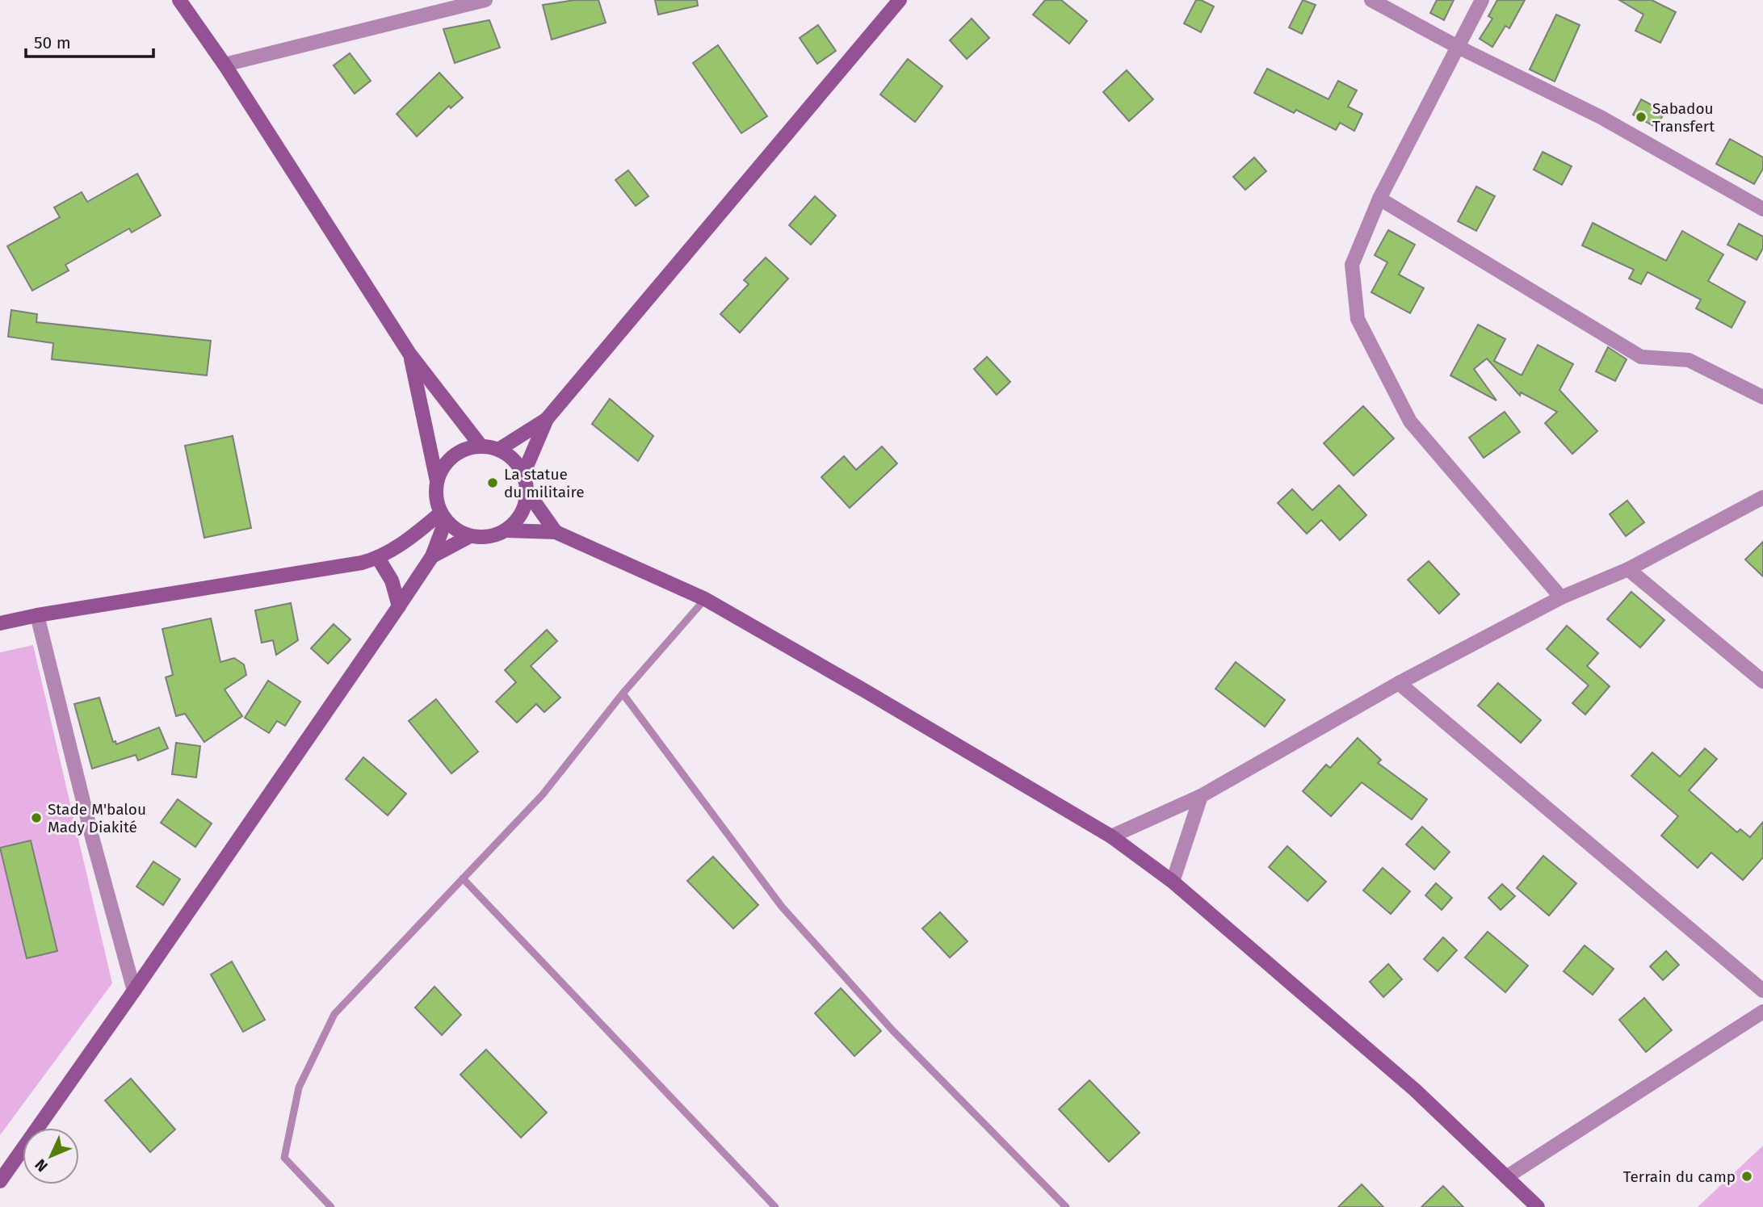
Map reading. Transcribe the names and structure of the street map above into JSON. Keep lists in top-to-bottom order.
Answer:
{
  "places": [
    "Sabadou Transfert",
    "La statue du militaire",
    "Stade M'balou Mady Diakité",
    "Terrain du camp"
  ],
  "scale_bar": "50 m",
  "north": "bottom left"
}
